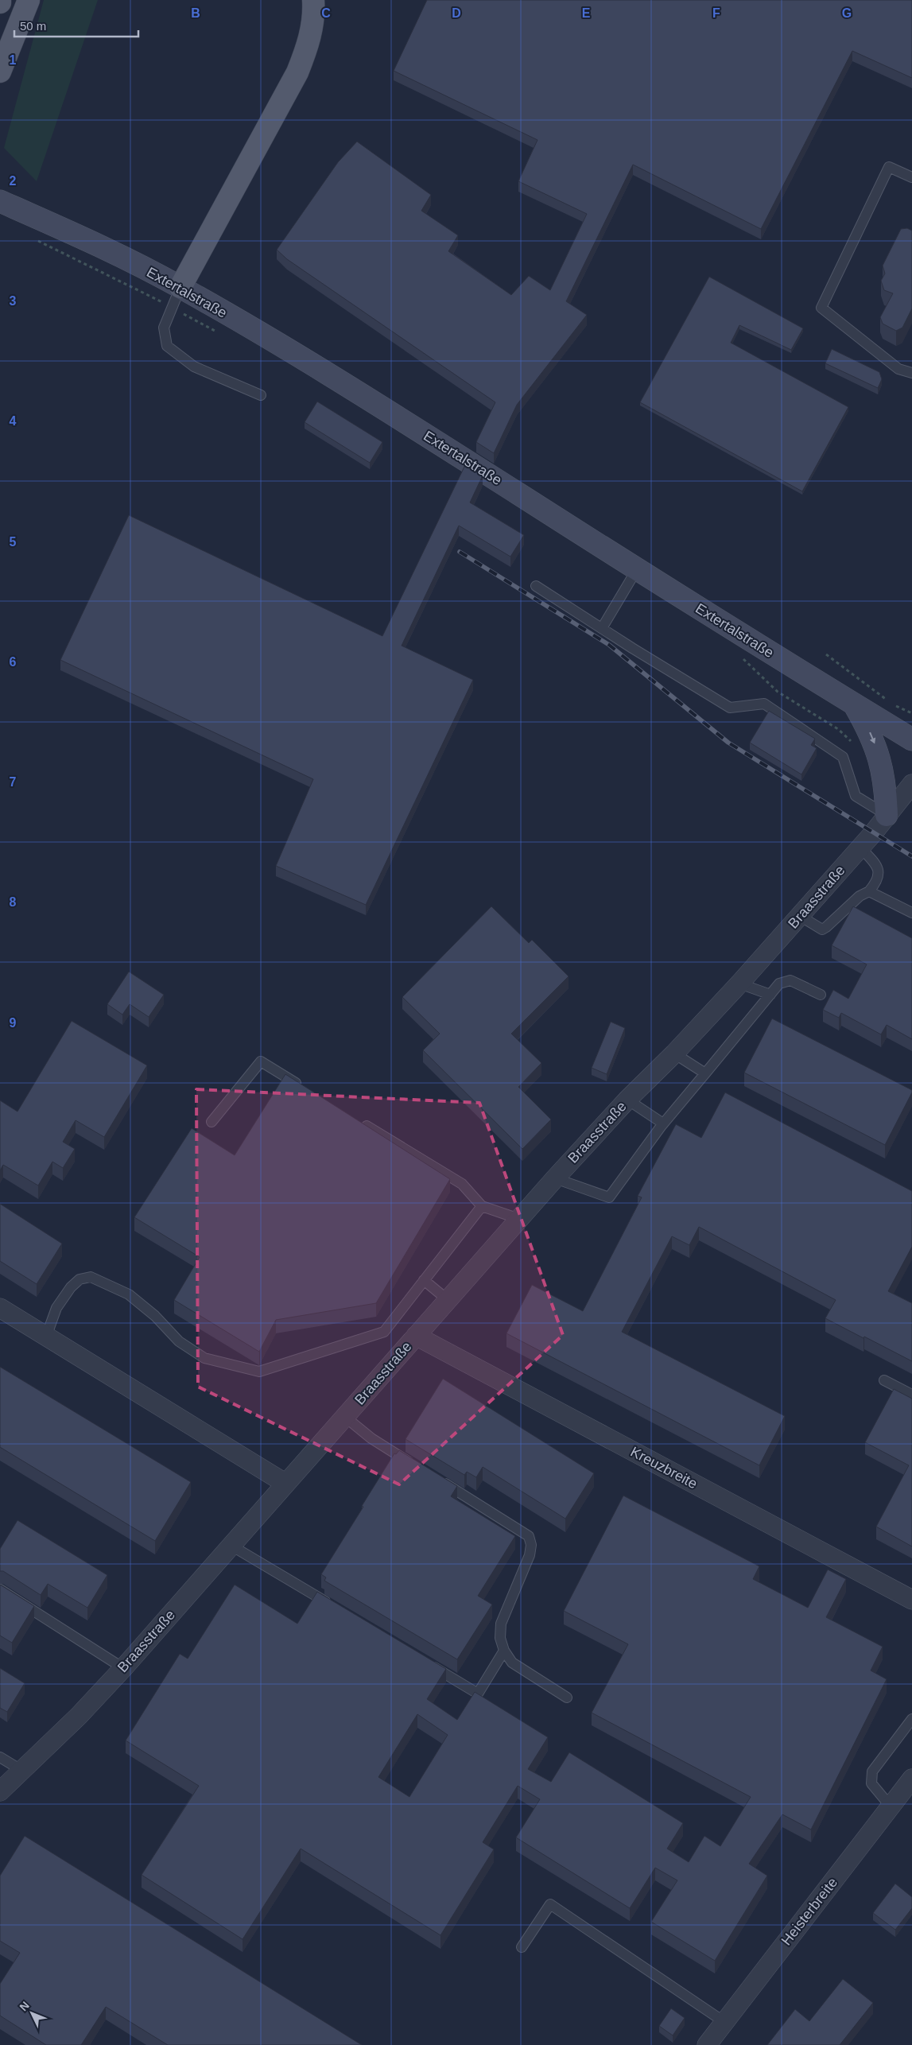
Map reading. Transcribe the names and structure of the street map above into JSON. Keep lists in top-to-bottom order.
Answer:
{
  "streets": {
    "main road": ["Extertalstraße"],
    "street": ["Braasstraße", "Kreuzbreite", "Heisterbreite"]
  },
  "crossings": [
    ["Braasstraße", "Kreuzbreite"]
  ],
  "scale_bar": "50 m",
  "north": "top left",
  "grid": {
    "columns": [
      "B",
      "C",
      "D",
      "E",
      "F",
      "G"
    ],
    "rows": [
      "1",
      "2",
      "3",
      "4",
      "5",
      "6",
      "7",
      "8",
      "9"
    ]
  }
}
